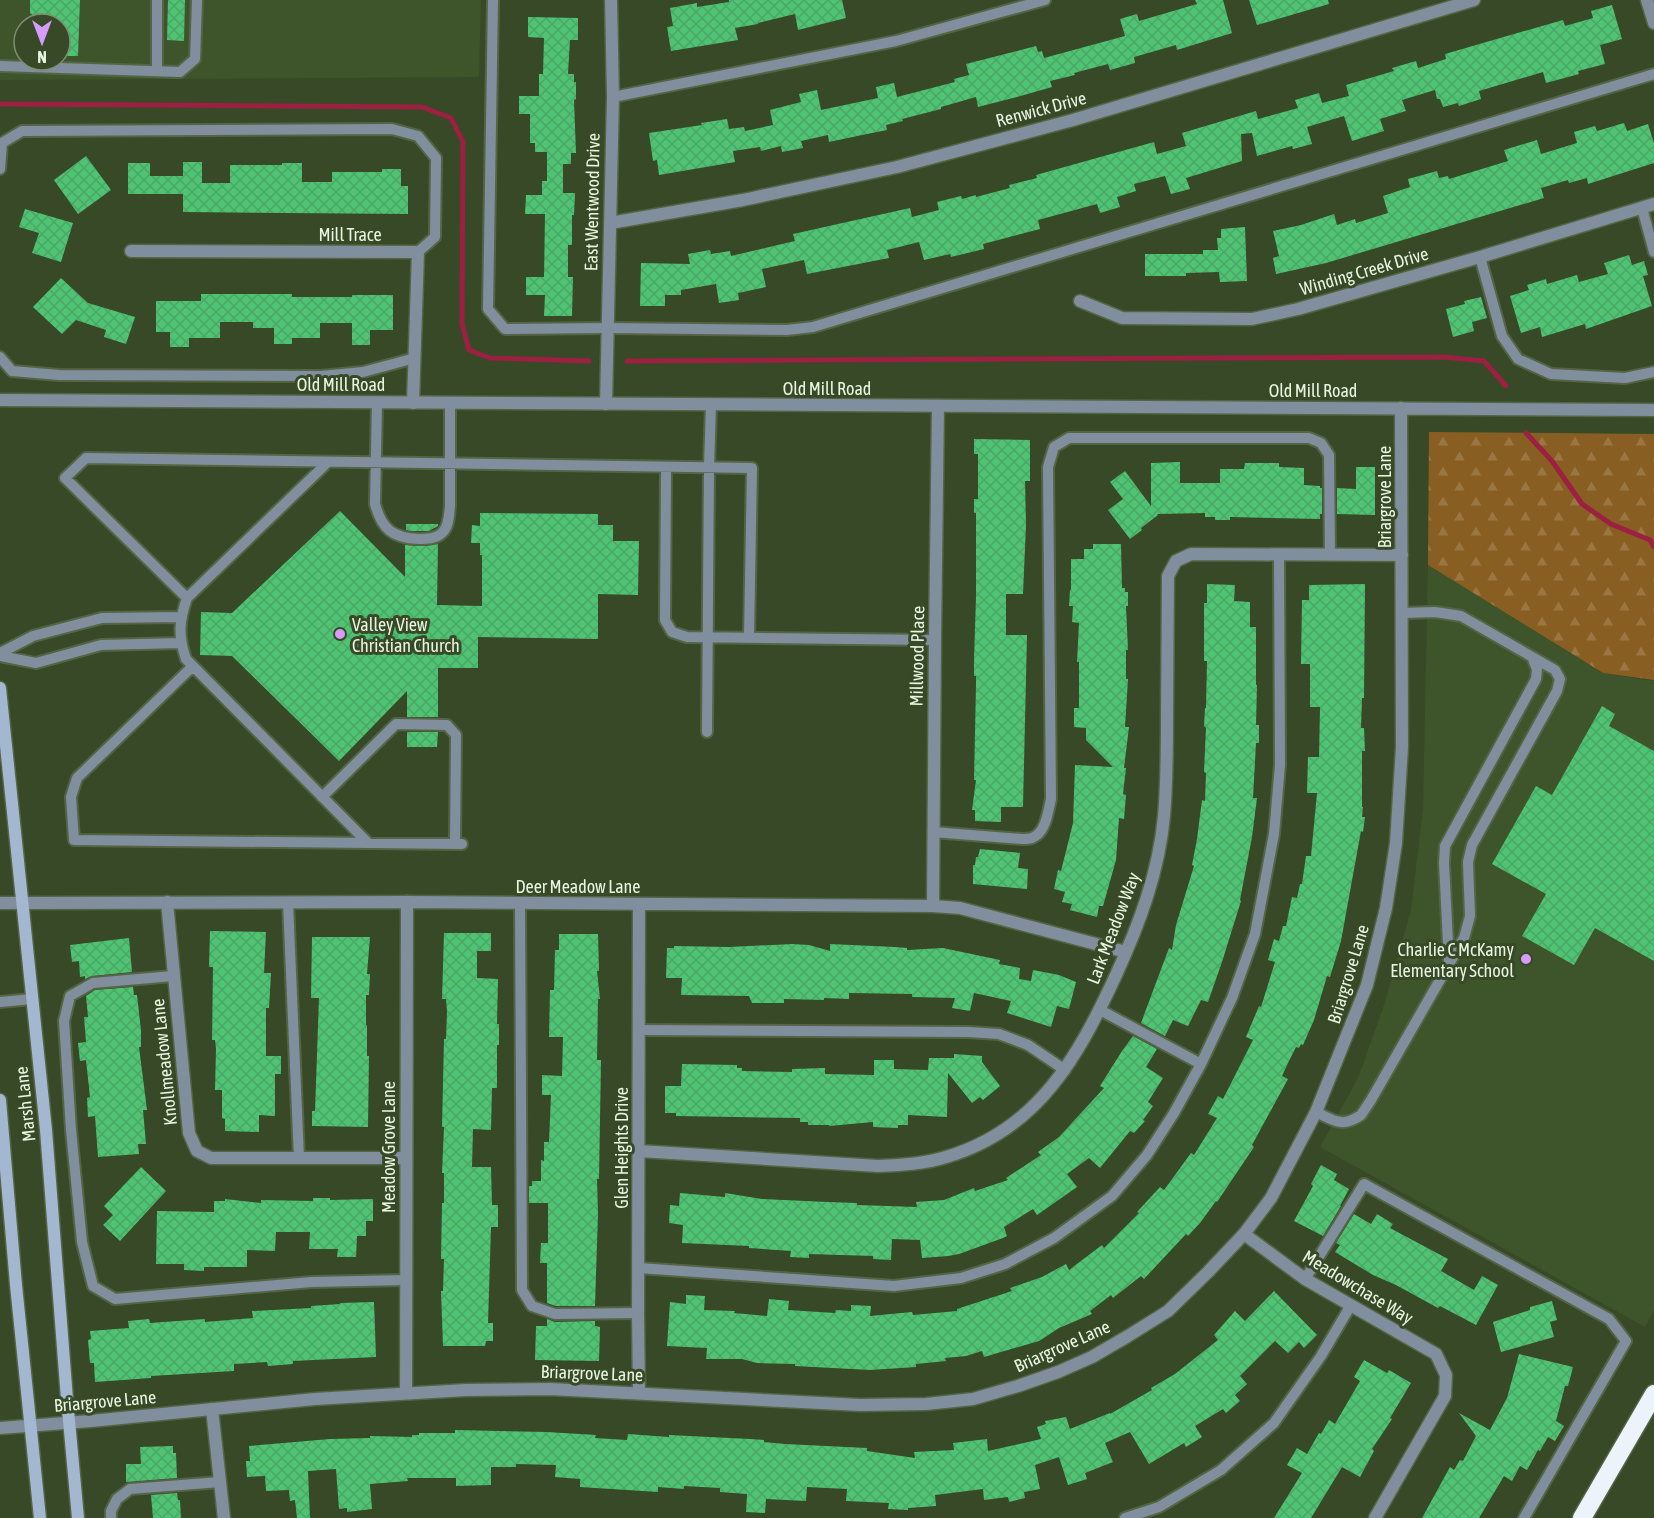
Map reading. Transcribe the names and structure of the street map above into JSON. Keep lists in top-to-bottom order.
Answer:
{
  "streets": {
    "main road": ["Marsh Lane"],
    "street": [
      "Renwick Drive",
      "East Wentwood Drive",
      "Mill Trace",
      "Winding Creek Drive",
      "Old Mill Road",
      "Briargrove Lane",
      "Millwood Place",
      "Deer Meadow Lane",
      "Lark Meadow Way",
      "Knollmeadow Lane",
      "Meadow Grove Lane",
      "Glen Heights Drive",
      "Meadowchase Way"
    ]
  },
  "crossings": [
    ["Renwick Drive", "East Wentwood Drive"],
    ["East Wentwood Drive", "Old Mill Road"],
    ["Old Mill Road", "Briargrove Lane"],
    ["Old Mill Road", "Millwood Place"],
    ["Briargrove Lane", "Lark Meadow Way"],
    ["Briargrove Lane", "Marsh Lane"],
    ["Briargrove Lane", "Meadow Grove Lane"],
    ["Briargrove Lane", "Glen Heights Drive"],
    ["Briargrove Lane", "Meadowchase Way"],
    ["Millwood Place", "Deer Meadow Lane"],
    ["Deer Meadow Lane", "Lark Meadow Way"],
    ["Deer Meadow Lane", "Knollmeadow Lane"],
    ["Deer Meadow Lane", "Marsh Lane"],
    ["Deer Meadow Lane", "Meadow Grove Lane"],
    ["Deer Meadow Lane", "Glen Heights Drive"],
    ["Lark Meadow Way", "Glen Heights Drive"],
    ["Knollmeadow Lane", "Meadow Grove Lane"]
  ],
  "places": ["Valley View Christian Church", "Charlie C McKamy Elementary School"],
  "north": "bottom"
}
